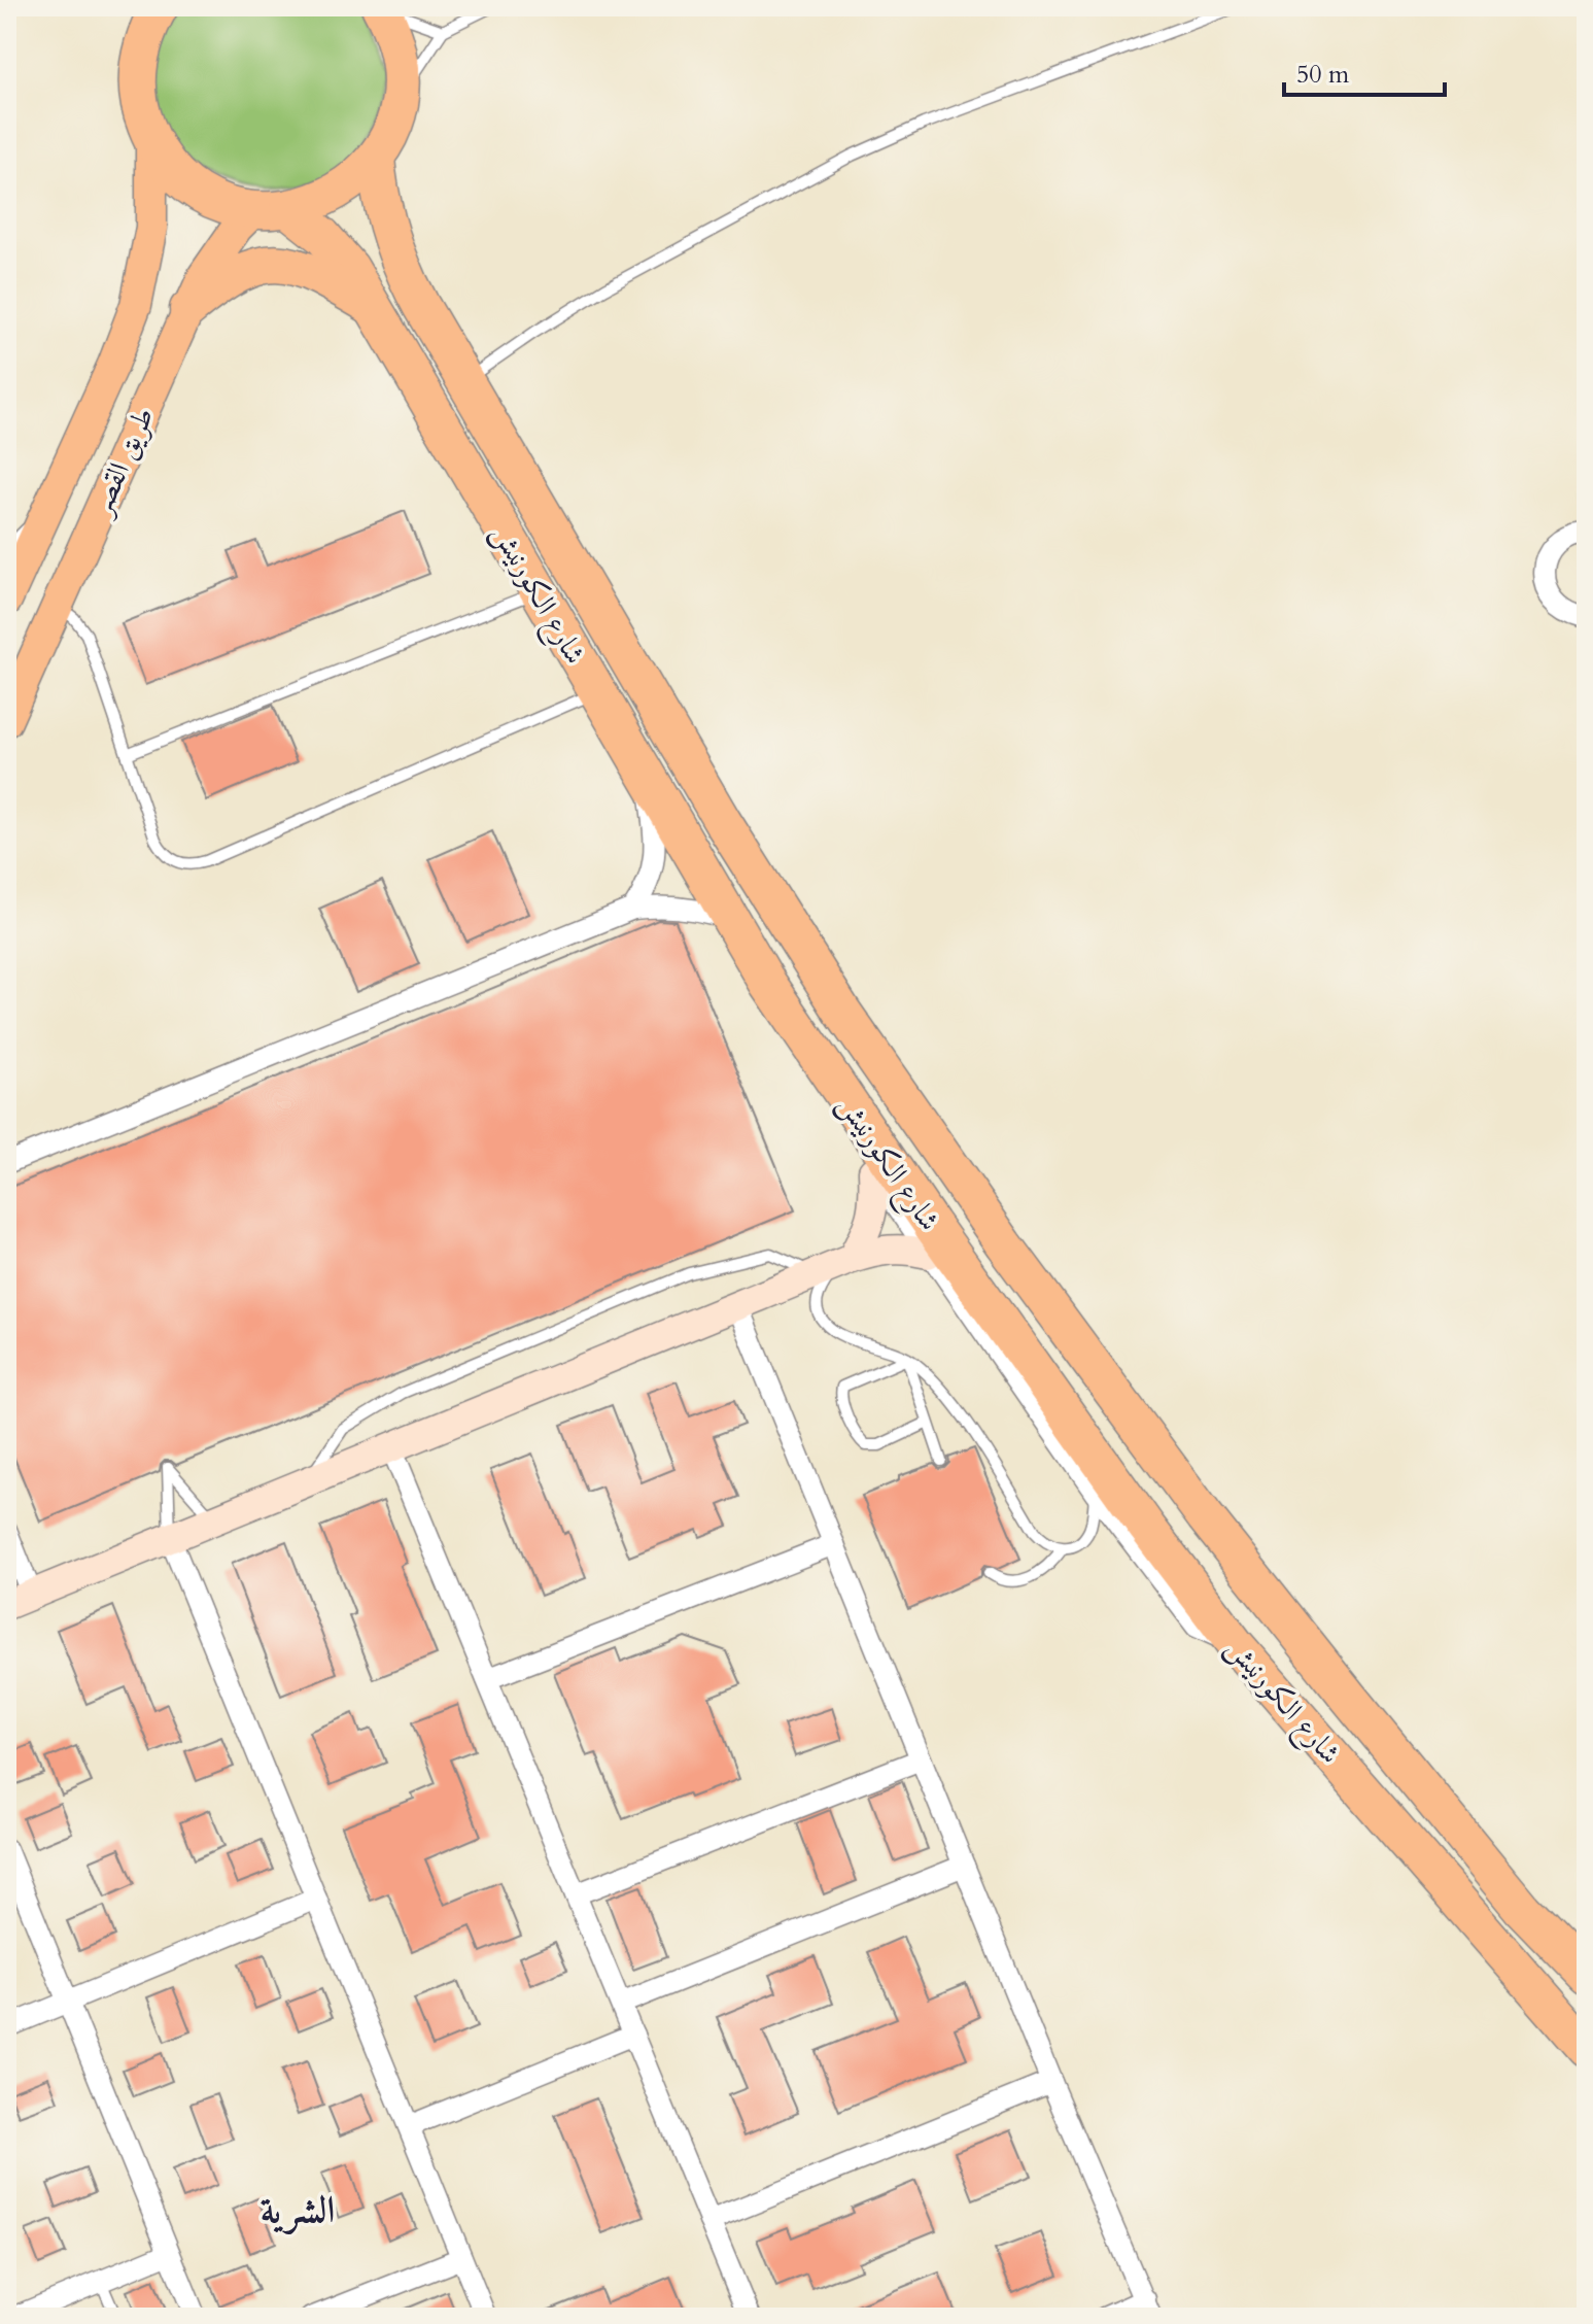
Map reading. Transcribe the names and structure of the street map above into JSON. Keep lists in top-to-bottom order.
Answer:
{
  "streets": {
    "highway": ["شارع الكورنيش"],
    "main road": ["طريق القصر"]
  },
  "crossings": [
    ["طريق القصر", "شارع الكورنيش"]
  ],
  "districts": ["الشرية"],
  "scale_bar": "50 m"
}
